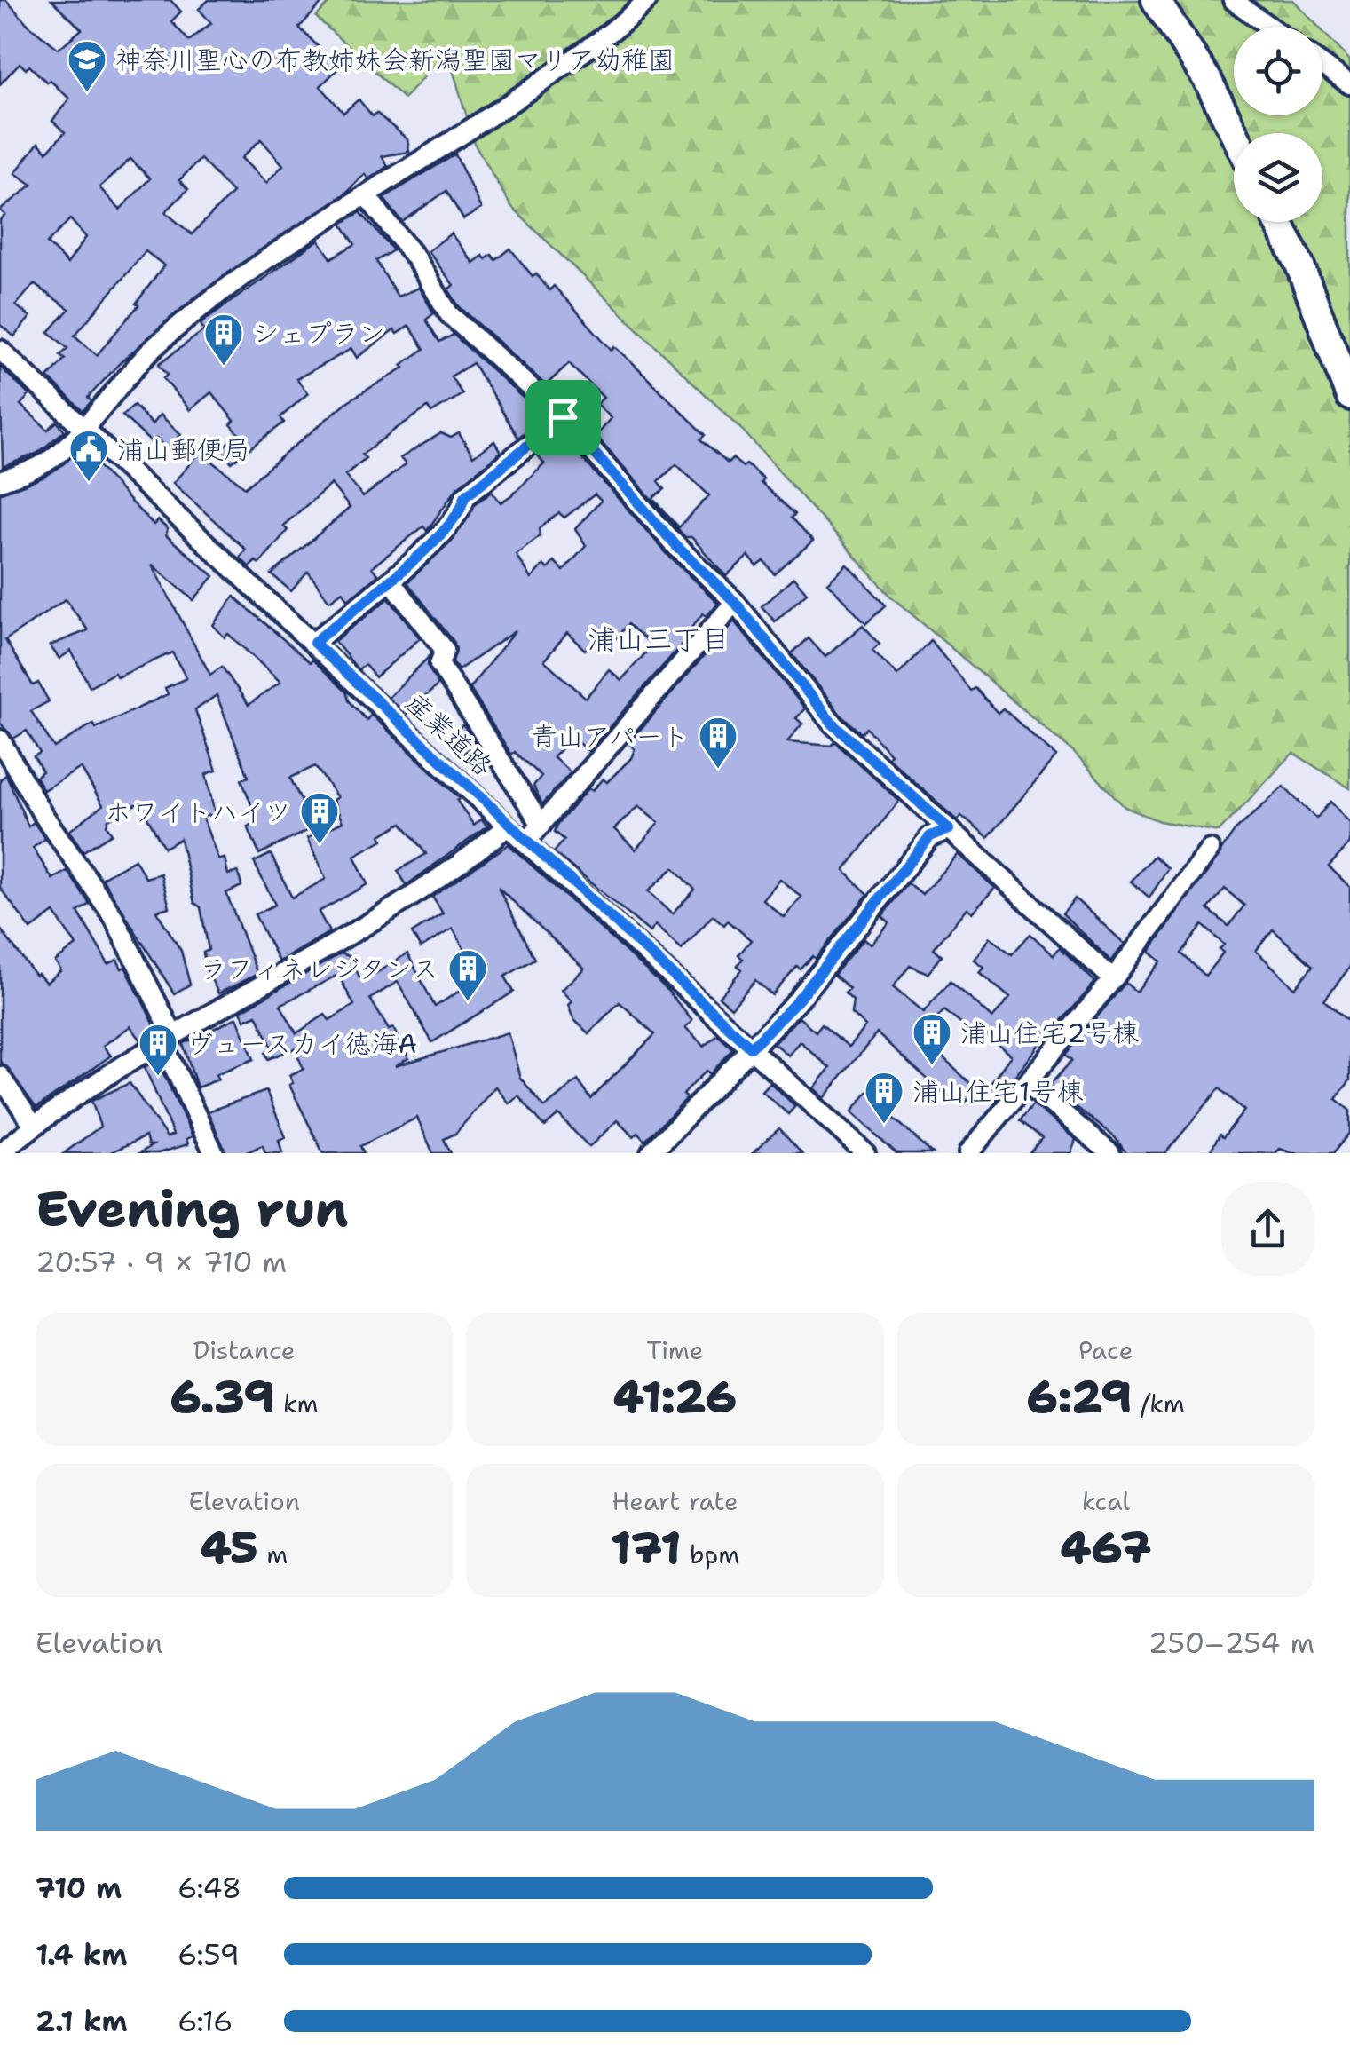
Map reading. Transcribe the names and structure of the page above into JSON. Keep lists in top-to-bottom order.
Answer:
{
  "streets": {
    "street": ["産業道路"]
  },
  "districts": ["浦山三丁目"],
  "places": {
    "school or university": ["神奈川聖心の布教姉妹会新潟聖園マリア幼稚園"],
    "building": [
      "シェプラン",
      "青山アパート",
      "ホワイトハイツ",
      "ラフィネレジタンス",
      "浦山住宅2号棟",
      "ヴュースカイ徳海A",
      "浦山住宅1号棟"
    ],
    "public building": ["浦山郵便局"]
  },
  "page": {
    "heading": ["Evening run", "20:57 · 9 × 710 m"],
    "stats": [
      ["Distance", "6.39 km"],
      ["Time", "41:26"],
      ["Pace", "6:29 /km"],
      ["Elevation", "45 m"],
      ["Heart rate", "171 bpm"],
      ["kcal", "467"]
    ],
    "chart": ["Elevation", "250–254 m"],
    "list": [
      {
        "name": "710 m",
        "note": "6:48"
      },
      {
        "name": "1.4 km",
        "note": "6:59"
      },
      {
        "name": "2.1 km",
        "note": "6:16"
      }
    ]
  }
}
